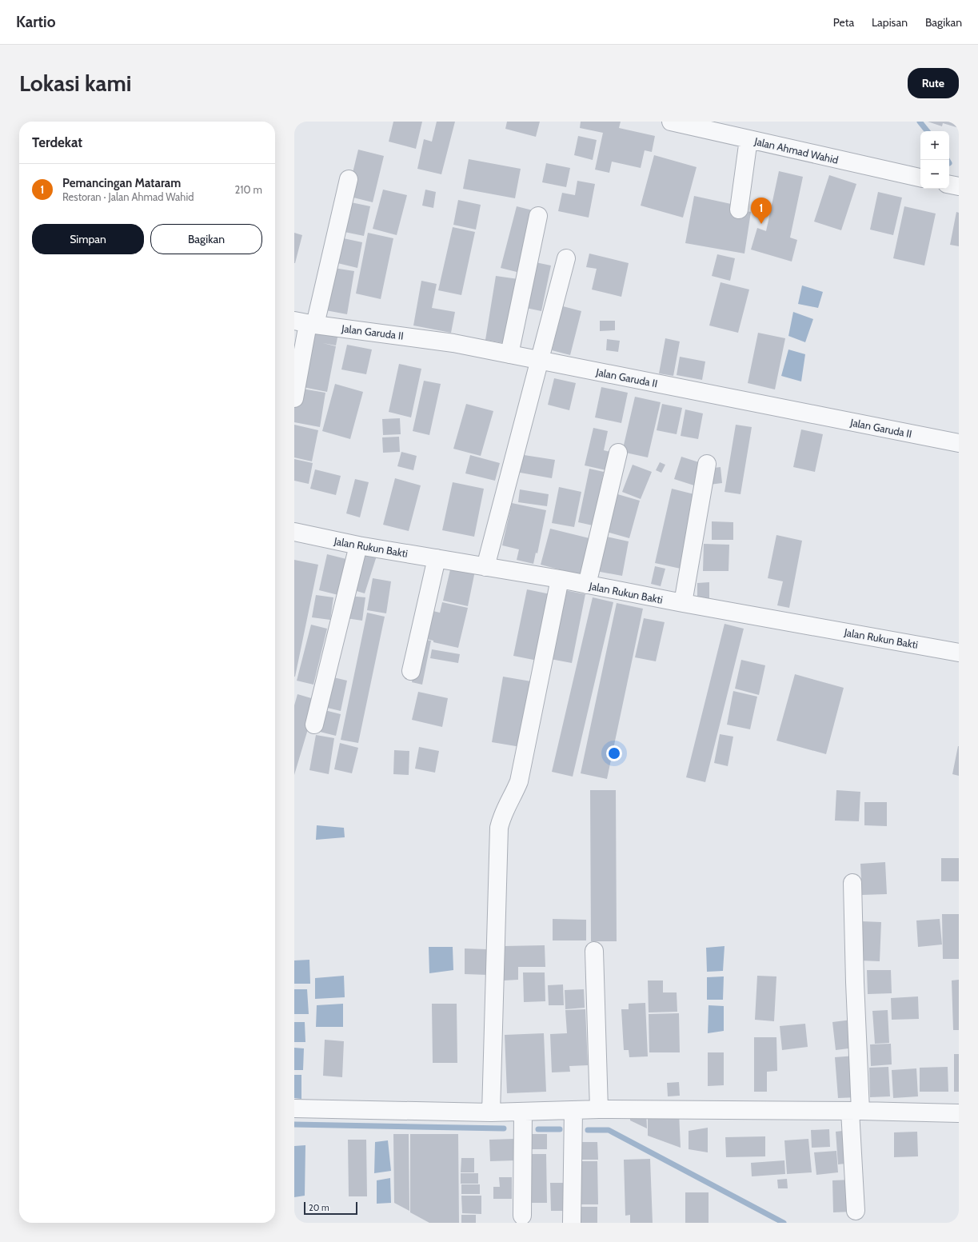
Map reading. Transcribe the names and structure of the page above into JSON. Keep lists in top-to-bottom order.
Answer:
{
  "streets": {
    "street": ["Jalan Ahmad Wahid", "Jalan Garuda II", "Jalan Rukun Bakti"]
  },
  "scale_bar": "20 m",
  "page": {
    "header": "Kartio",
    "nav": ["Peta", "Lapisan", "Bagikan"],
    "buttons": [
      "Rute",
      ["Simpan", "Bagikan"]
    ],
    "title": "Lokasi kami",
    "heading": "Terdekat",
    "map_buttons": ["+", "−"],
    "list": [
      {
        "mark": "1",
        "name": "Pemancingan Mataram",
        "note": "Restoran · Jalan Ahmad Wahid",
        "value": "210 m"
      }
    ],
    "pins": "1",
    "scale": "20 m"
  }
}
